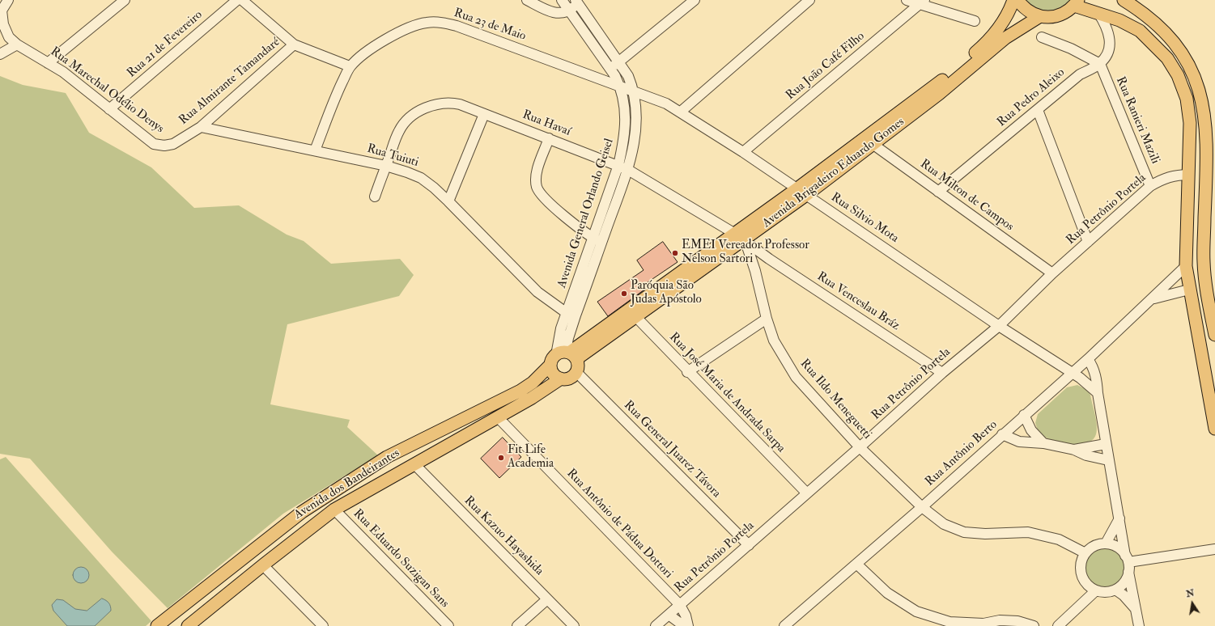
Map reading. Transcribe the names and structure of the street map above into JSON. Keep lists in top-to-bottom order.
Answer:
{
  "streets": {
    "main road": ["Avenida Brigadeiro Eduardo Gomes", "Avenida dos Bandeirantes"],
    "street": [
      "Rua 23 de Maio",
      "Rua 21 de Fevereiro",
      "Rua João Café Filho",
      "Rua Almirante Tamandaré",
      "Rua Marechal Odélio Denys",
      "Rua Pedro Aleixo",
      "Rua Ranieri Mazili",
      "Rua Havaí",
      "Rua Tuiuti",
      "Rua Milton de Campos",
      "Rua Petrônio Portela",
      "Avenida General Orlando Geisel",
      "Rua Silvio Mota",
      "Rua Venceslau Bráz",
      "Rua José Maria de Andrada Sarpa",
      "Rua Ildo Meneguetti",
      "Rua General Juarez Távora",
      "Rua Antônio Berto",
      "Rua Antônio de Pádua Dottori",
      "Rua Kazuo Hayashida",
      "Rua Eduardo Suzigan Sans"
    ]
  },
  "crossings": [
    ["Rua 23 de Maio", "Rua Tuiuti"],
    ["Rua 23 de Maio", "Avenida General Orlando Geisel"],
    ["Rua 23 de Maio", "Rua Silvio Mota"],
    ["Rua 21 de Fevereiro", "Rua Marechal Odélio Denys"],
    ["Rua João Café Filho", "Rua Silvio Mota"],
    ["Rua Almirante Tamandaré", "Rua Marechal Odélio Denys"],
    ["Rua Almirante Tamandaré", "Rua Tuiuti"],
    ["Rua Pedro Aleixo", "Rua Ranieri Mazili"],
    ["Rua Pedro Aleixo", "Rua Milton de Campos"],
    ["Rua Ranieri Mazili", "Rua Petrônio Portela"],
    ["Rua Havaí", "Rua Tuiuti"],
    ["Rua Havaí", "Avenida Brigadeiro Eduardo Gomes"],
    ["Rua Havaí", "Avenida General Orlando Geisel"],
    ["Rua Havaí", "Rua Venceslau Bráz"],
    ["Rua Havaí", "Rua Ildo Meneguetti"],
    ["Rua Tuiuti", "Avenida General Orlando Geisel"],
    ["Avenida Brigadeiro Eduardo Gomes", "Rua Milton de Campos"],
    ["Avenida Brigadeiro Eduardo Gomes", "Avenida General Orlando Geisel"],
    ["Avenida Brigadeiro Eduardo Gomes", "Rua Silvio Mota"],
    ["Avenida Brigadeiro Eduardo Gomes", "Rua Venceslau Bráz"],
    ["Avenida Brigadeiro Eduardo Gomes", "Rua José Maria de Andrada Sarpa"],
    ["Avenida Brigadeiro Eduardo Gomes", "Rua Ildo Meneguetti"],
    ["Avenida Brigadeiro Eduardo Gomes", "Avenida dos Bandeirantes"],
    ["Rua Milton de Campos", "Rua Petrônio Portela"],
    ["Rua Petrônio Portela", "Rua Silvio Mota"],
    ["Rua Petrônio Portela", "Rua Venceslau Bráz"],
    ["Rua Petrônio Portela", "Rua José Maria de Andrada Sarpa"],
    ["Rua Petrônio Portela", "Rua Ildo Meneguetti"],
    ["Rua Petrônio Portela", "Rua General Juarez Távora"],
    ["Rua Petrônio Portela", "Rua Antônio de Pádua Dottori"],
    ["Avenida General Orlando Geisel", "Rua Silvio Mota"],
    ["Avenida General Orlando Geisel", "Avenida dos Bandeirantes"],
    ["Rua Silvio Mota", "Rua Antônio Berto"],
    ["Rua Venceslau Bráz", "Rua Ildo Meneguetti"],
    ["Rua Ildo Meneguetti", "Rua Antônio Berto"],
    ["Rua General Juarez Távora", "Avenida dos Bandeirantes"],
    ["Avenida dos Bandeirantes", "Rua Antônio de Pádua Dottori"],
    ["Avenida dos Bandeirantes", "Rua Kazuo Hayashida"],
    ["Avenida dos Bandeirantes", "Rua Eduardo Suzigan Sans"]
  ],
  "places": ["EMEI Vereador Professor Nelson Sartori", "Paróquia São Judas Apóstolo", "Fit Life Academia"],
  "north": "top"
}
